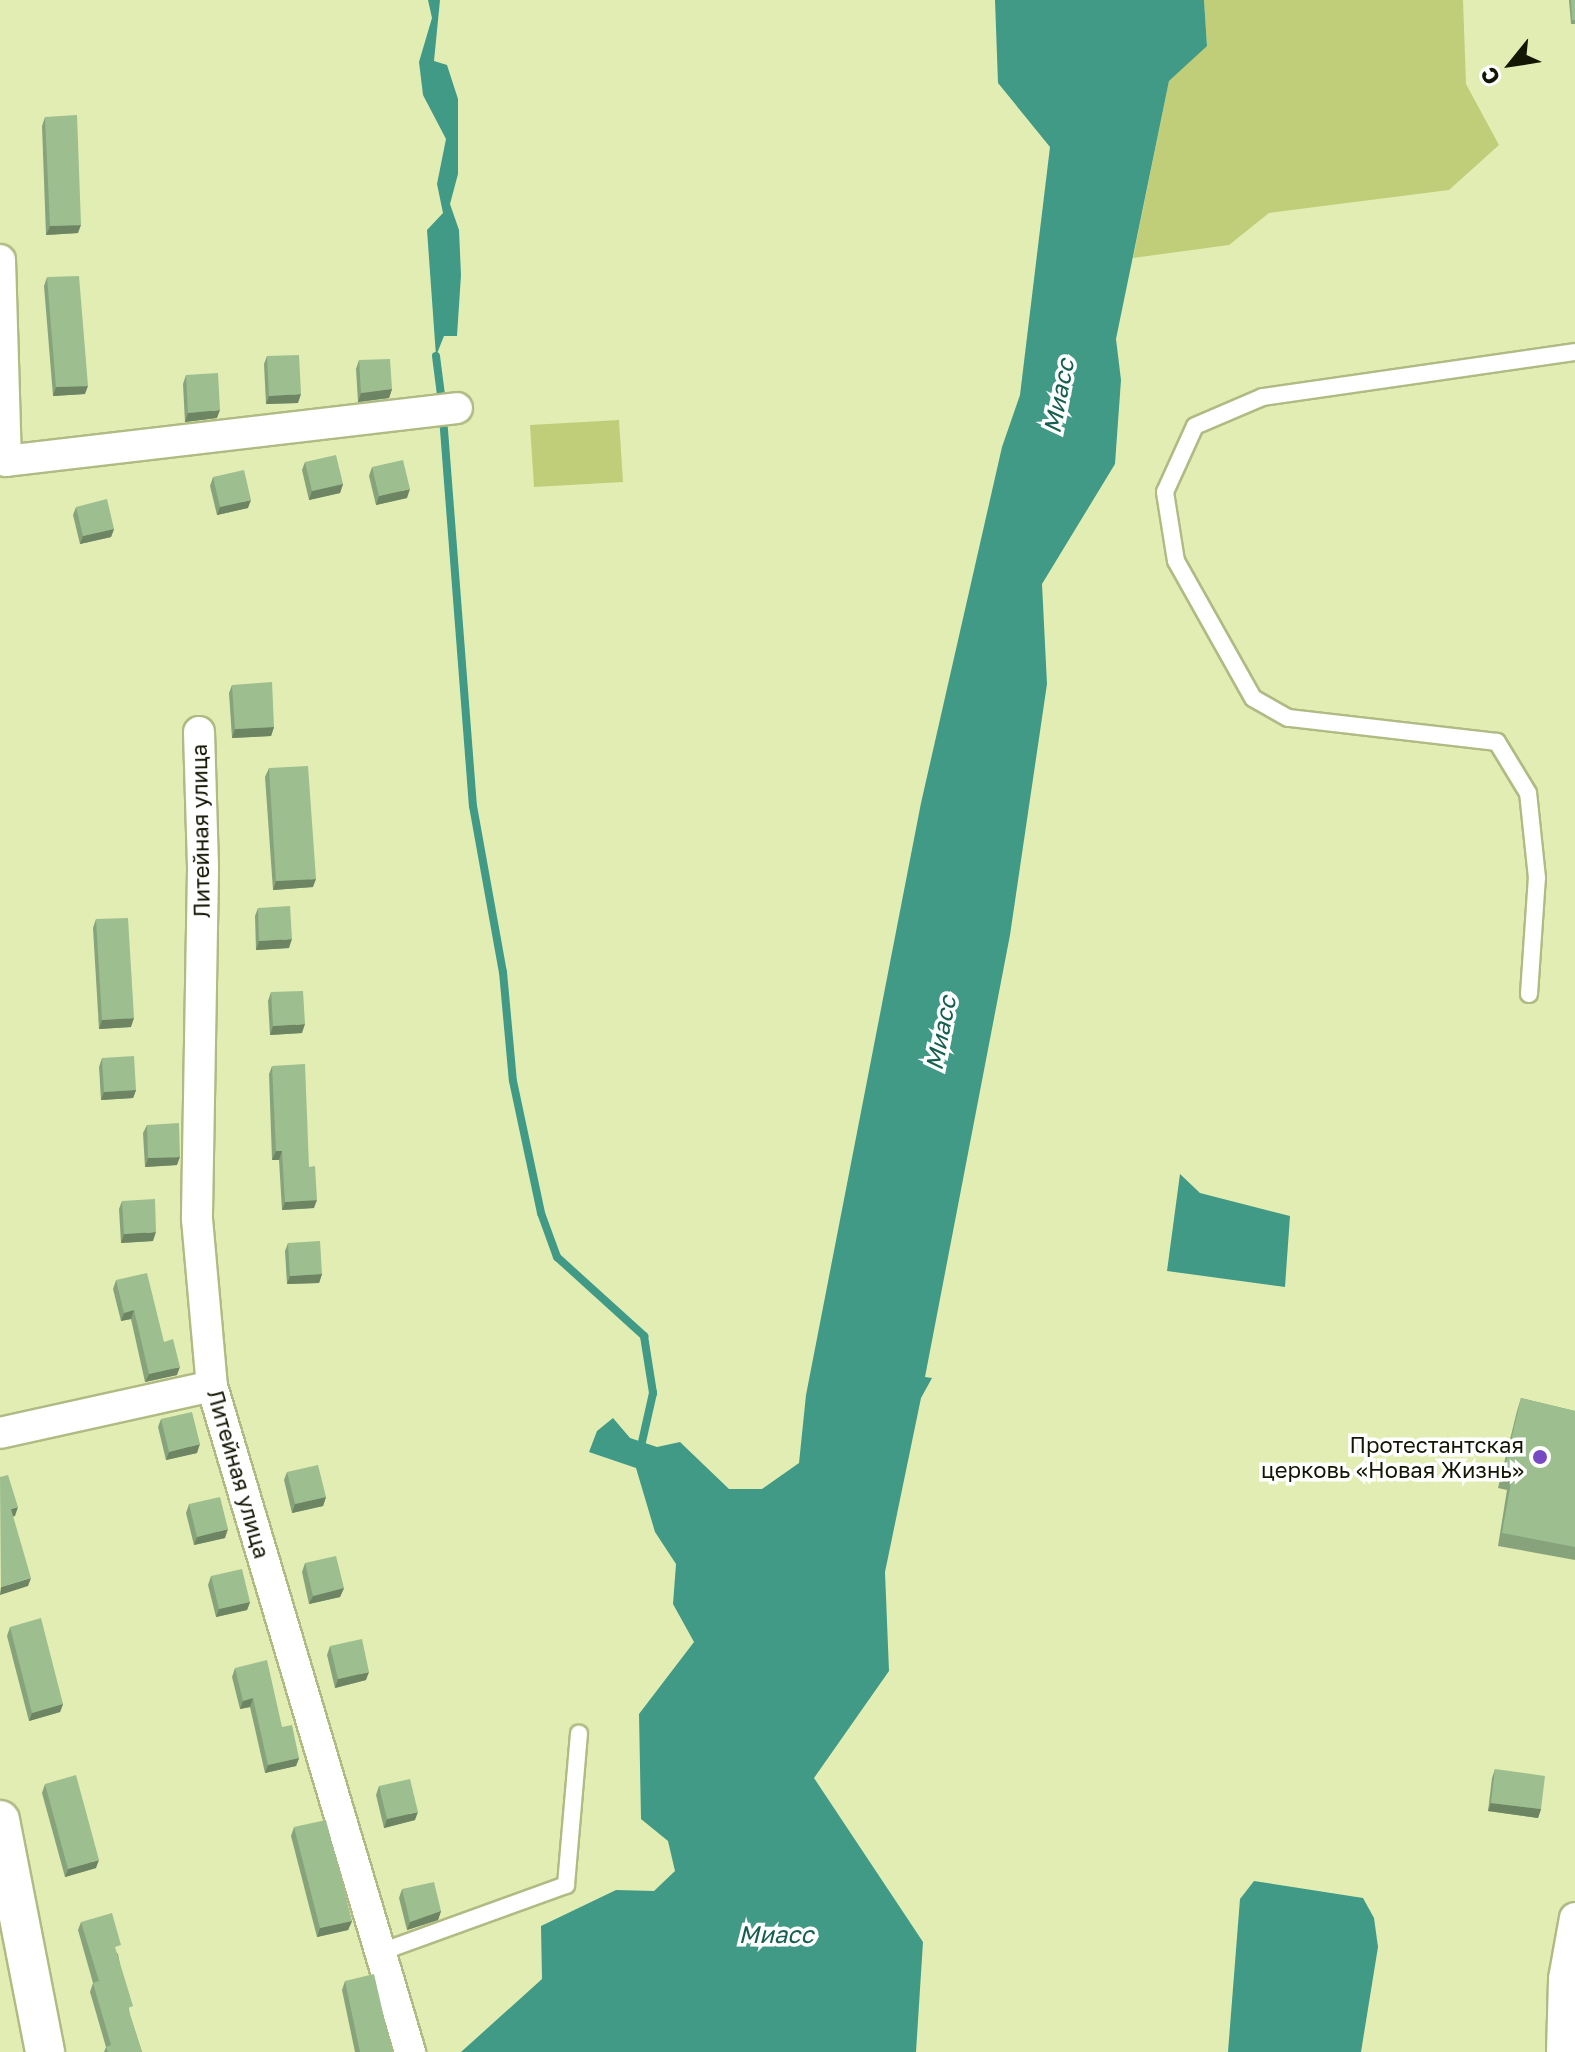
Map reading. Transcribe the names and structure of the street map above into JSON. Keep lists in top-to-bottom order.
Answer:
{
  "streets": {
    "street": ["Литейная улица"]
  },
  "water": ["Миасс"],
  "places": ["Протестантская церковь «Новая Жизнь»"],
  "north": "bottom left"
}
